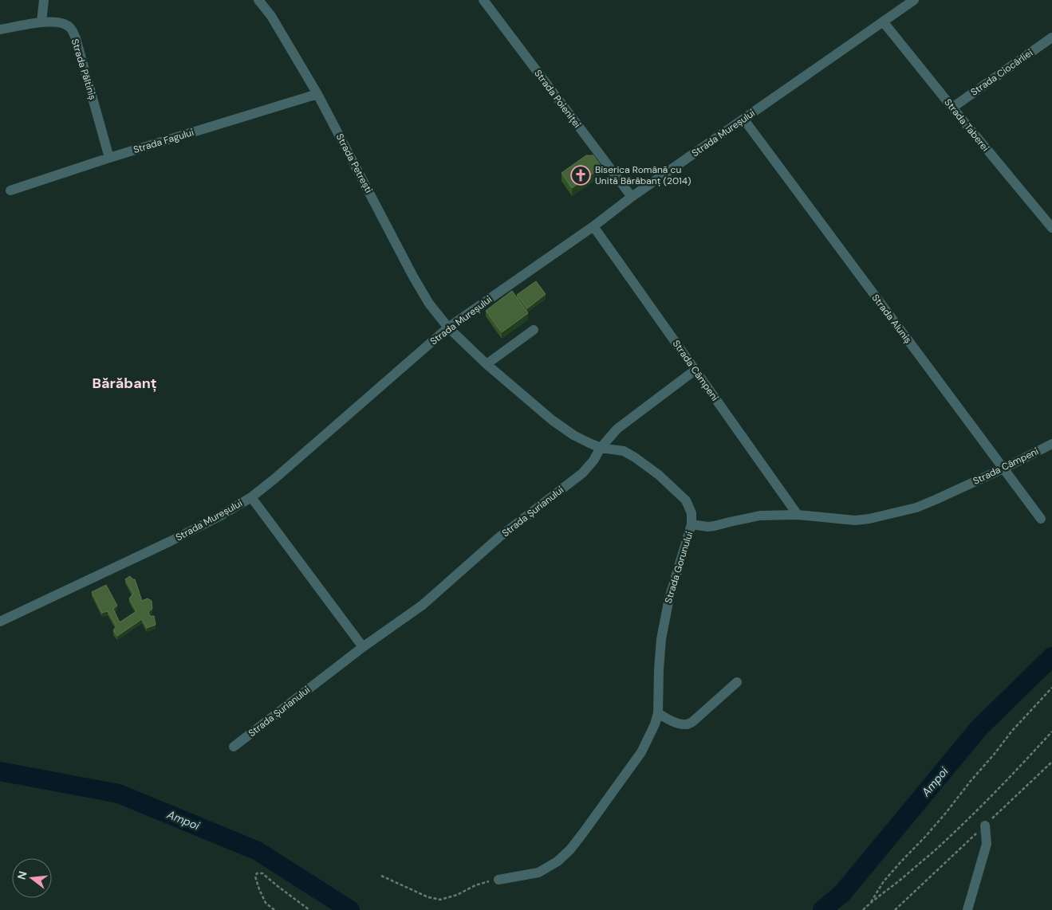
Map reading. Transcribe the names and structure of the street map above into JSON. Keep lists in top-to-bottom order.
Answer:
{
  "streets": {
    "street": [
      "Strada Păltiniș",
      "Strada Ciocârliei",
      "Strada Poieniței",
      "Strada Taberei",
      "Strada Mureșului",
      "Strada Fagului",
      "Strada Petrești",
      "Strada Aluniș",
      "Strada Câmpeni",
      "Strada Șurianului",
      "Strada Gorunului"
    ]
  },
  "crossings": [
    ["Strada Păltiniș", "Strada Fagului"],
    ["Strada Ciocârliei", "Strada Taberei"],
    ["Strada Poieniței", "Strada Mureșului"],
    ["Strada Taberei", "Strada Mureșului"],
    ["Strada Mureșului", "Strada Petrești"],
    ["Strada Mureșului", "Strada Aluniș"],
    ["Strada Mureșului", "Strada Câmpeni"],
    ["Strada Mureșului", "Strada Gorunului"],
    ["Strada Fagului", "Strada Petrești"],
    ["Strada Petrești", "Strada Gorunului"],
    ["Strada Aluniș", "Strada Câmpeni"],
    ["Strada Câmpeni", "Strada Șurianului"],
    ["Strada Câmpeni", "Strada Gorunului"],
    ["Strada Șurianului", "Strada Gorunului"]
  ],
  "districts": ["Bărăbanț"],
  "water": ["Ampoi"],
  "places": {
    "church": ["Biserica Română cu Unită Bărăbanț (2014)"]
  },
  "north": "left"
}
